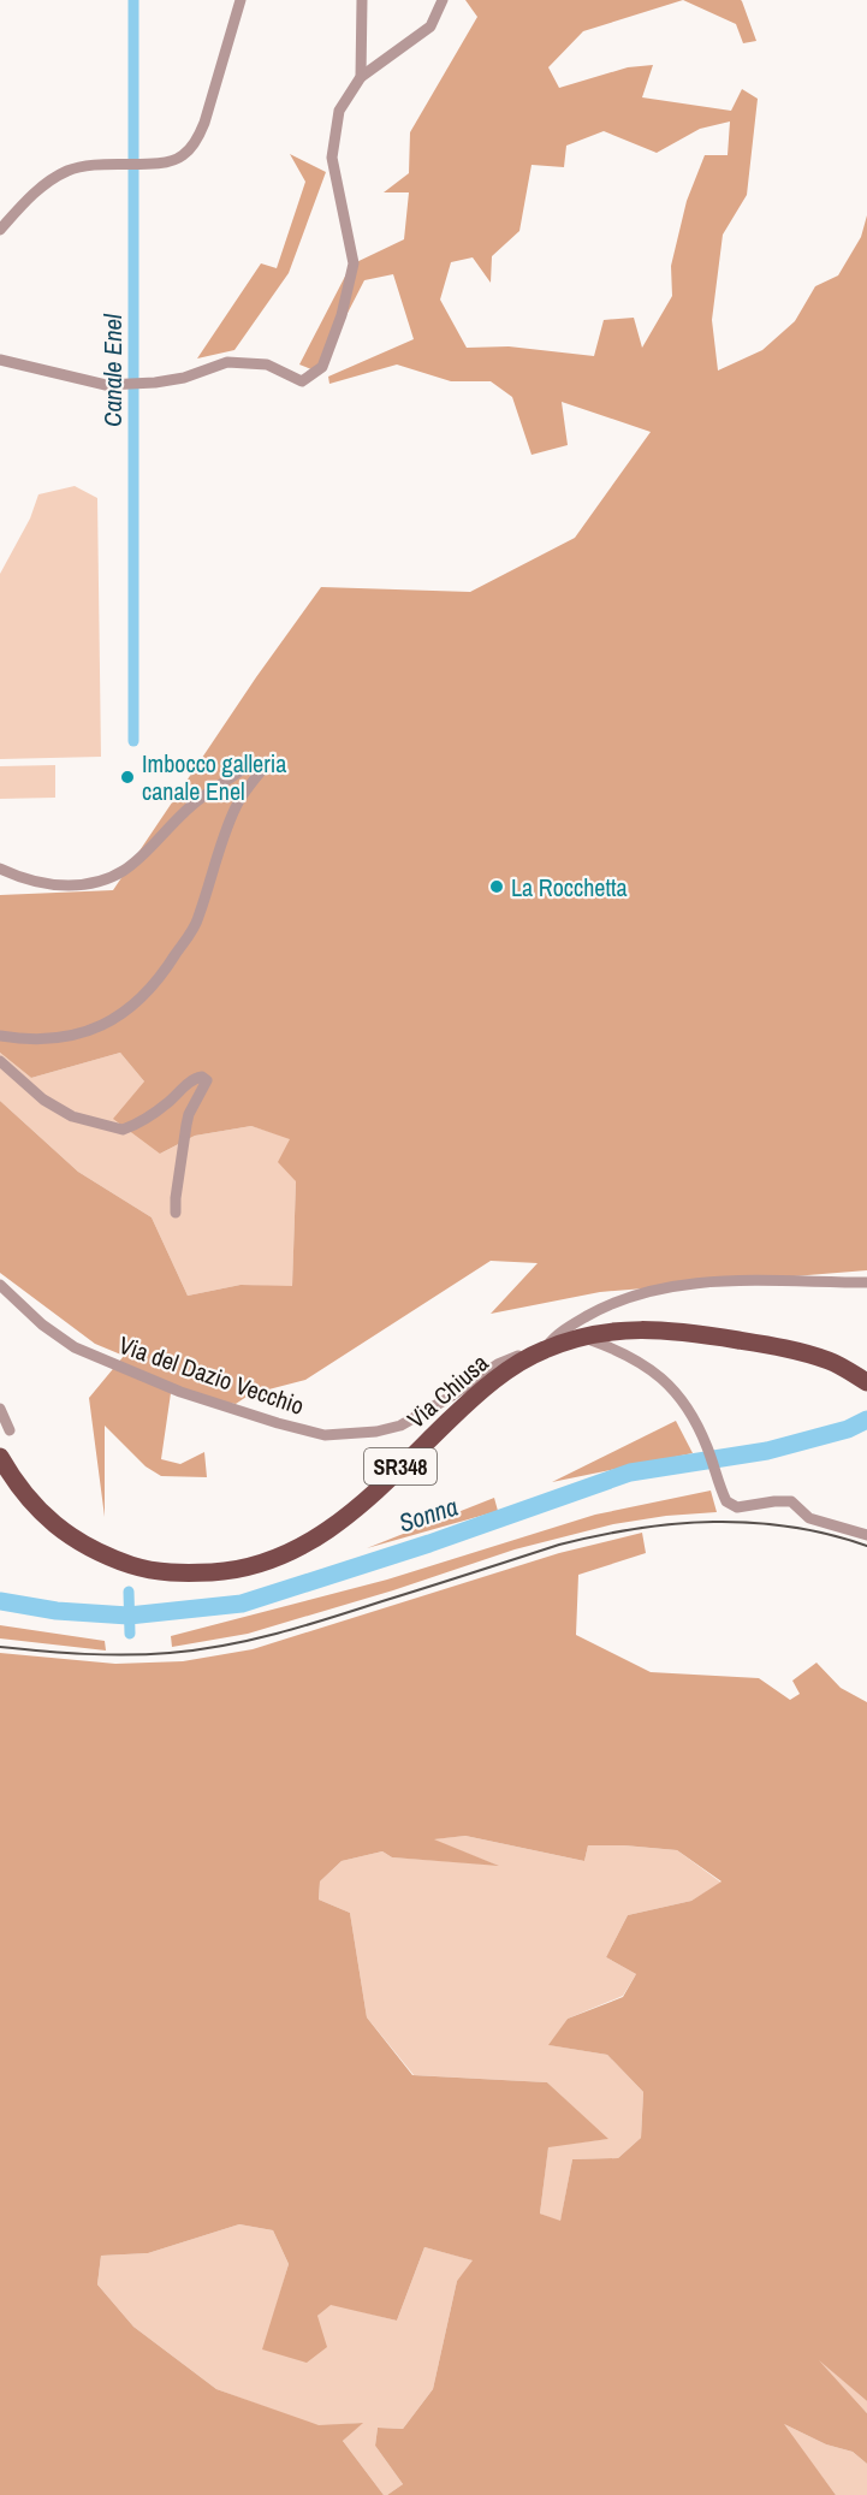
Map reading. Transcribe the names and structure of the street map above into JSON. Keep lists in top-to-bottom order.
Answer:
{
  "streets": {
    "main road": ["Via Chiusa", "SR348"],
    "street": ["Via del Dazio Vecchio"]
  },
  "crossings": [
    ["Via del Dazio Vecchio", "Via Chiusa"]
  ],
  "water": ["Canale Enel", "Sonna"],
  "places": ["Imbocco galleria canale Enel", "La Rocchetta"]
}
